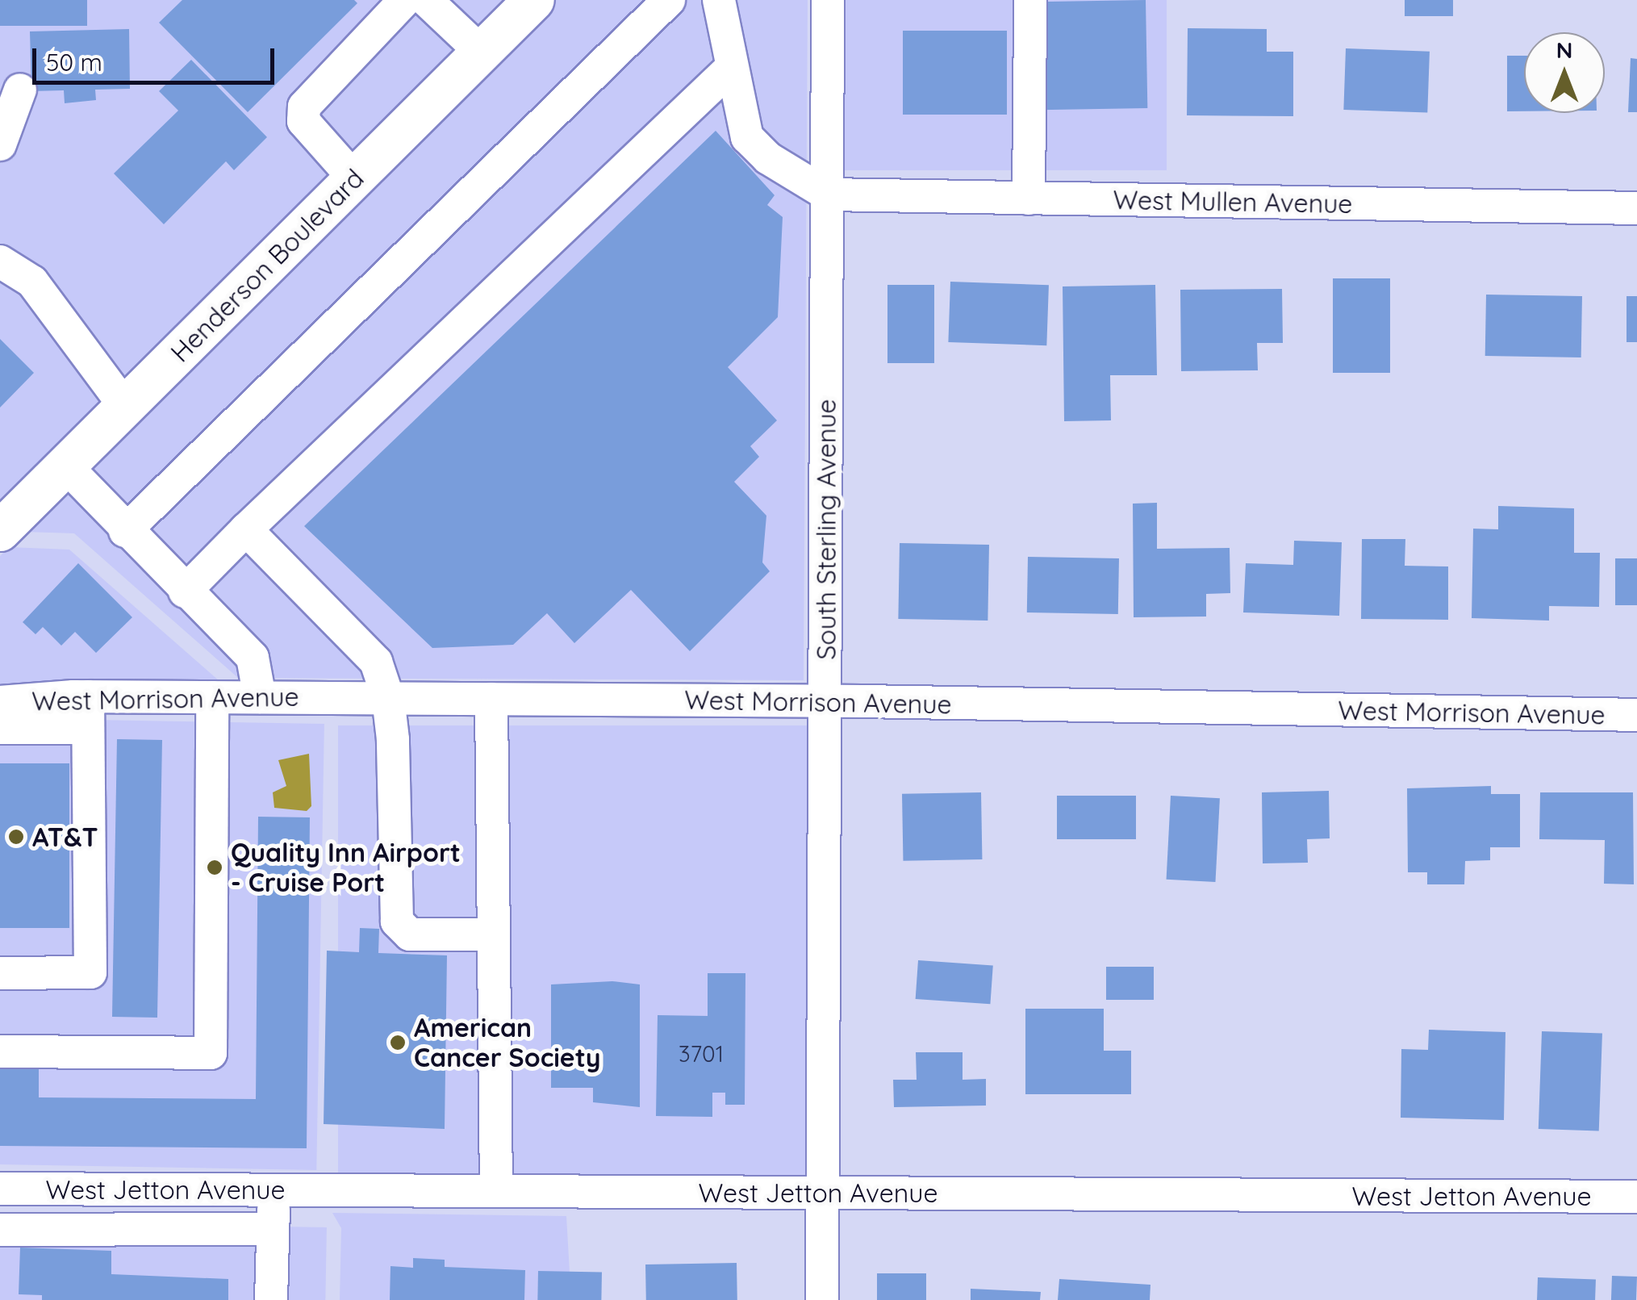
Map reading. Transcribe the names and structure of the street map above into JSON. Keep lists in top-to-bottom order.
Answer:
{
  "streets": {
    "main road": ["Henderson Boulevard"],
    "street": [
      "West Mullen Avenue",
      "South Sterling Avenue",
      "West Morrison Avenue",
      "West Jetton Avenue"
    ]
  },
  "crossings": [
    ["West Mullen Avenue", "South Sterling Avenue"],
    ["South Sterling Avenue", "West Morrison Avenue"],
    ["South Sterling Avenue", "West Jetton Avenue"]
  ],
  "places": ["AT&T", "Quality Inn Airport - Cruise Port", "American Cancer Society"],
  "house_numbers": ["3701"],
  "scale_bar": "50 m",
  "north": "top"
}
